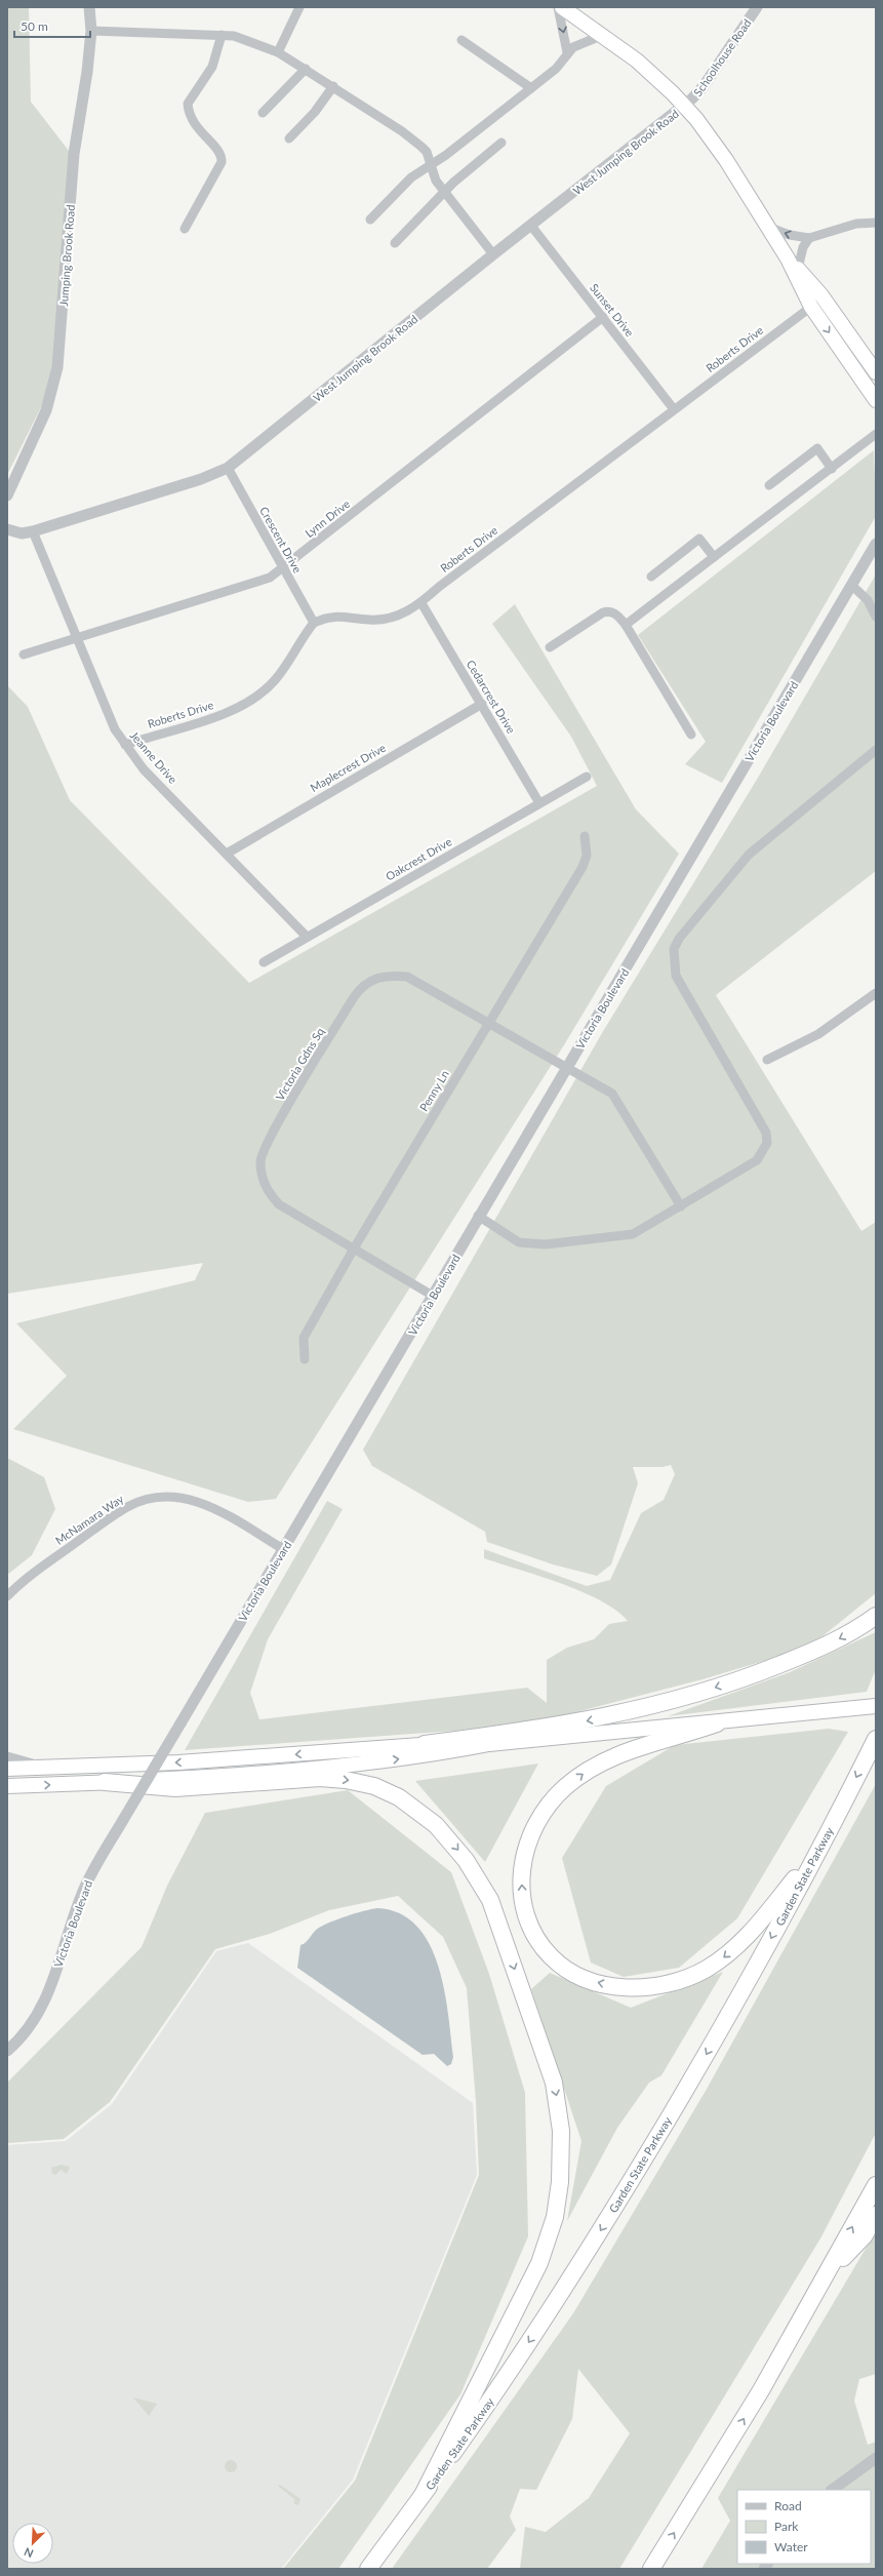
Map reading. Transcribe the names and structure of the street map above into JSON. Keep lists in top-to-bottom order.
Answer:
{
  "streets": {
    "highway": ["Garden State Parkway"],
    "street": [
      "Schoolhouse Road",
      "West Jumping Brook Road",
      "Jumping Brook Road",
      "Sunset Drive",
      "Roberts Drive",
      "Lynn Drive",
      "Crescent Drive",
      "Cedarcrest Drive",
      "Victoria Boulevard",
      "Jeanne Drive",
      "Maplecrest Drive",
      "Oakcrest Drive",
      "Victoria Gdns Sq",
      "Penny Ln",
      "McNamara Way"
    ]
  },
  "crossings": [
    ["Schoolhouse Road", "West Jumping Brook Road"],
    ["West Jumping Brook Road", "Sunset Drive"],
    ["West Jumping Brook Road", "Crescent Drive"],
    ["West Jumping Brook Road", "Jeanne Drive"],
    ["Sunset Drive", "Roberts Drive"],
    ["Sunset Drive", "Lynn Drive"],
    ["Roberts Drive", "Crescent Drive"],
    ["Roberts Drive", "Cedarcrest Drive"],
    ["Roberts Drive", "Jeanne Drive"],
    ["Lynn Drive", "Crescent Drive"],
    ["Lynn Drive", "Jeanne Drive"],
    ["Cedarcrest Drive", "Maplecrest Drive"],
    ["Cedarcrest Drive", "Oakcrest Drive"],
    ["Victoria Boulevard", "Victoria Gdns Sq"],
    ["Victoria Boulevard", "McNamara Way"],
    ["Jeanne Drive", "Maplecrest Drive"],
    ["Jeanne Drive", "Oakcrest Drive"],
    ["Victoria Gdns Sq", "Penny Ln"]
  ],
  "one_way": ["Garden State Parkway"],
  "legend": ["Road", "Park", "Water"],
  "scale_bar": "50 m",
  "north": "bottom left"
}
